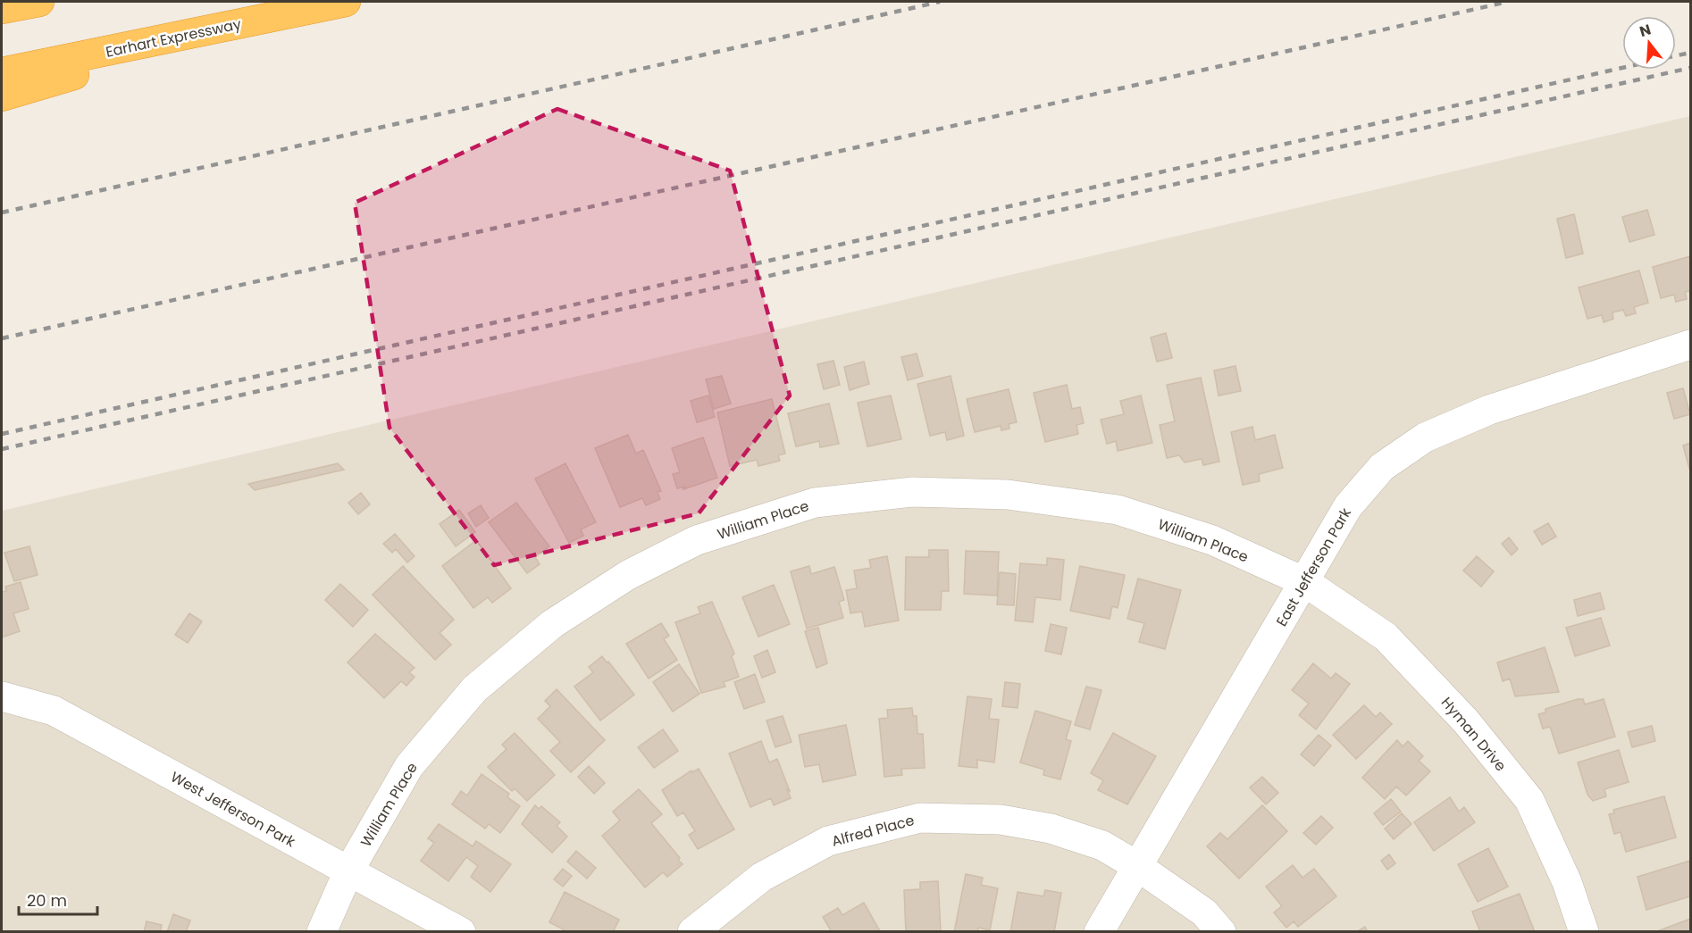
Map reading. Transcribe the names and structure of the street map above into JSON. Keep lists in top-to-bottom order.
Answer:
{
  "streets": {
    "highway": ["Earhart Expressway"],
    "street": [
      "William Place",
      "East Jefferson Park",
      "Hyman Drive",
      "West Jefferson Park",
      "Alfred Place"
    ]
  },
  "crossings": [
    ["William Place", "East Jefferson Park"],
    ["William Place", "Hyman Drive"],
    ["William Place", "West Jefferson Park"],
    ["East Jefferson Park", "Hyman Drive"],
    ["East Jefferson Park", "Alfred Place"]
  ],
  "scale_bar": "20 m",
  "north": "top"
}
